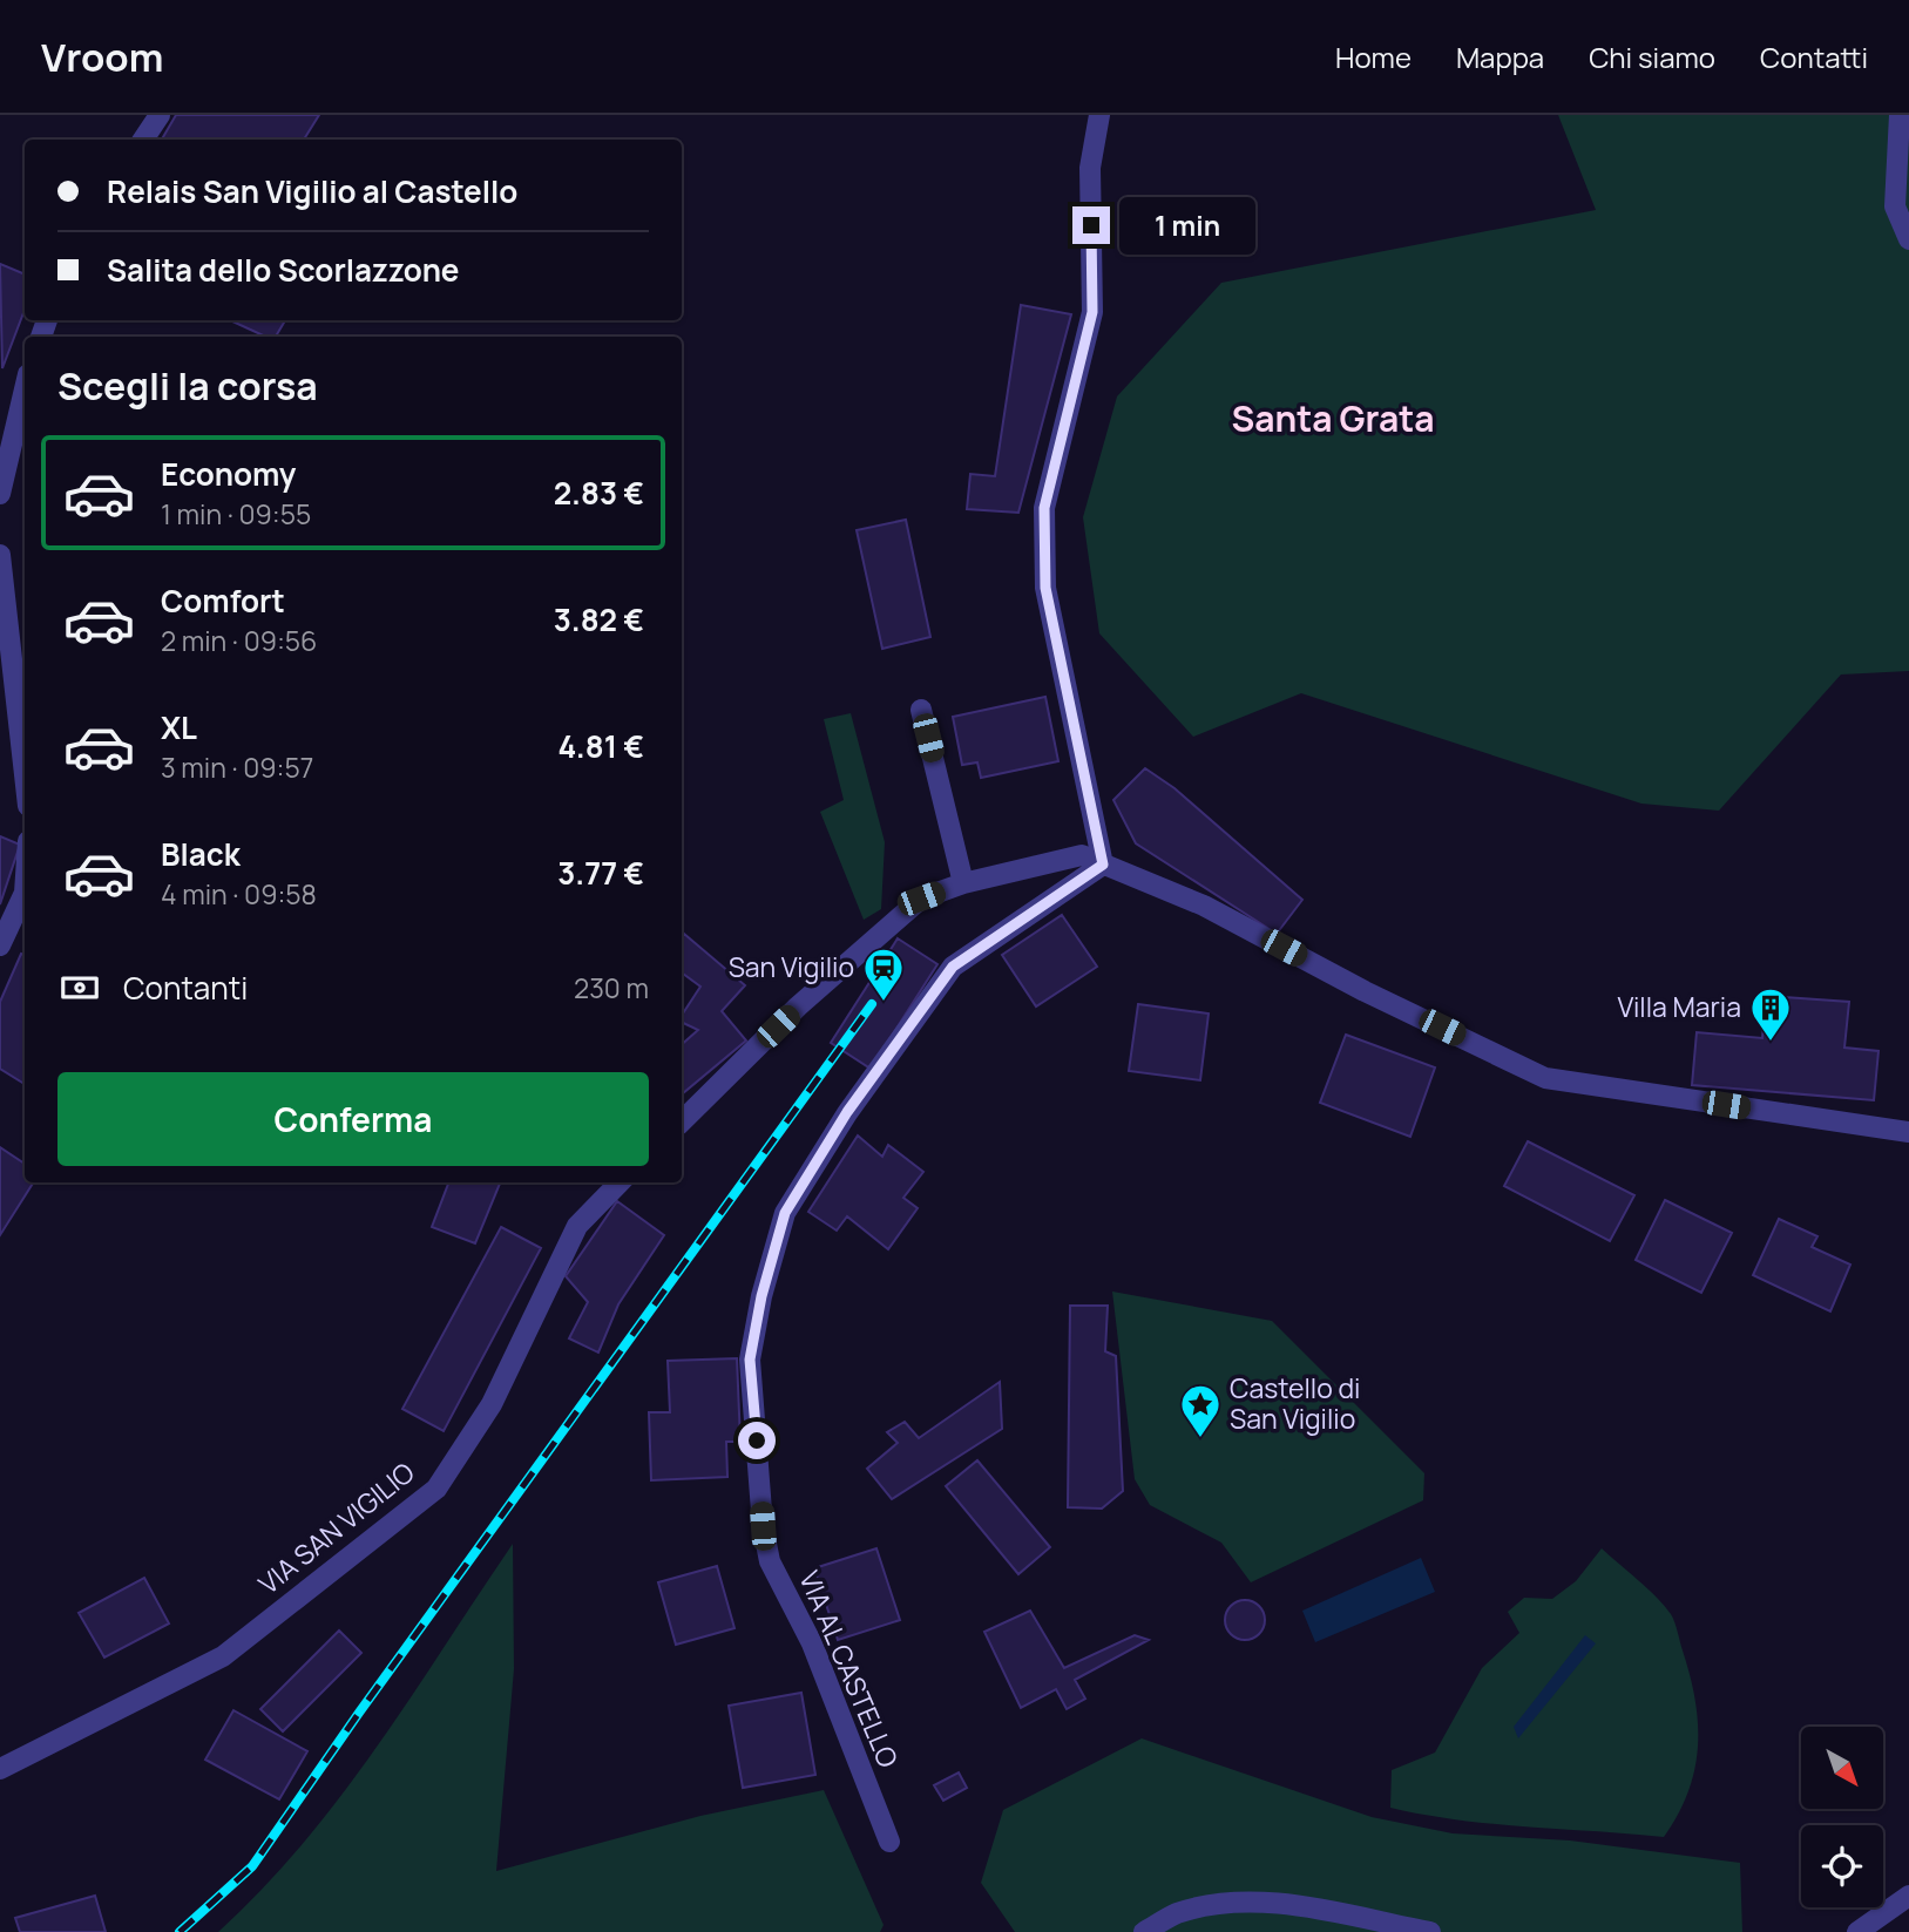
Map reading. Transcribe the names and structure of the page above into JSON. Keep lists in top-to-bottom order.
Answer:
{
  "streets": {
    "street": ["VIA SAN VIGILIO", "VIA AL CASTELLO"]
  },
  "districts": ["Santa Grata"],
  "places": {
    "station": ["San Vigilio"],
    "building": ["Villa Maria"],
    "place": ["Castello di San Vigilio"]
  },
  "north": "bottom right",
  "page": {
    "header": "Vroom",
    "nav": [
      "Home",
      "Mappa",
      "Chi siamo",
      "Contatti"
    ],
    "banner": ["Relais San Vigilio al Castello", "Salita dello Scorlazzone"],
    "bubble": "1 min",
    "heading": "Scegli la corsa",
    "list": [
      {
        "name": "Economy",
        "note": "1 min · 09:55",
        "value": "2.83 €"
      },
      {
        "name": "Comfort",
        "note": "2 min · 09:56",
        "value": "3.82 €"
      },
      {
        "name": "XL",
        "note": "3 min · 09:57",
        "value": "4.81 €"
      },
      {
        "name": "Black",
        "note": "4 min · 09:58",
        "value": "3.77 €"
      }
    ],
    "pay": ["Contanti", "230 m"],
    "buttons": "Conferma"
  }
}
